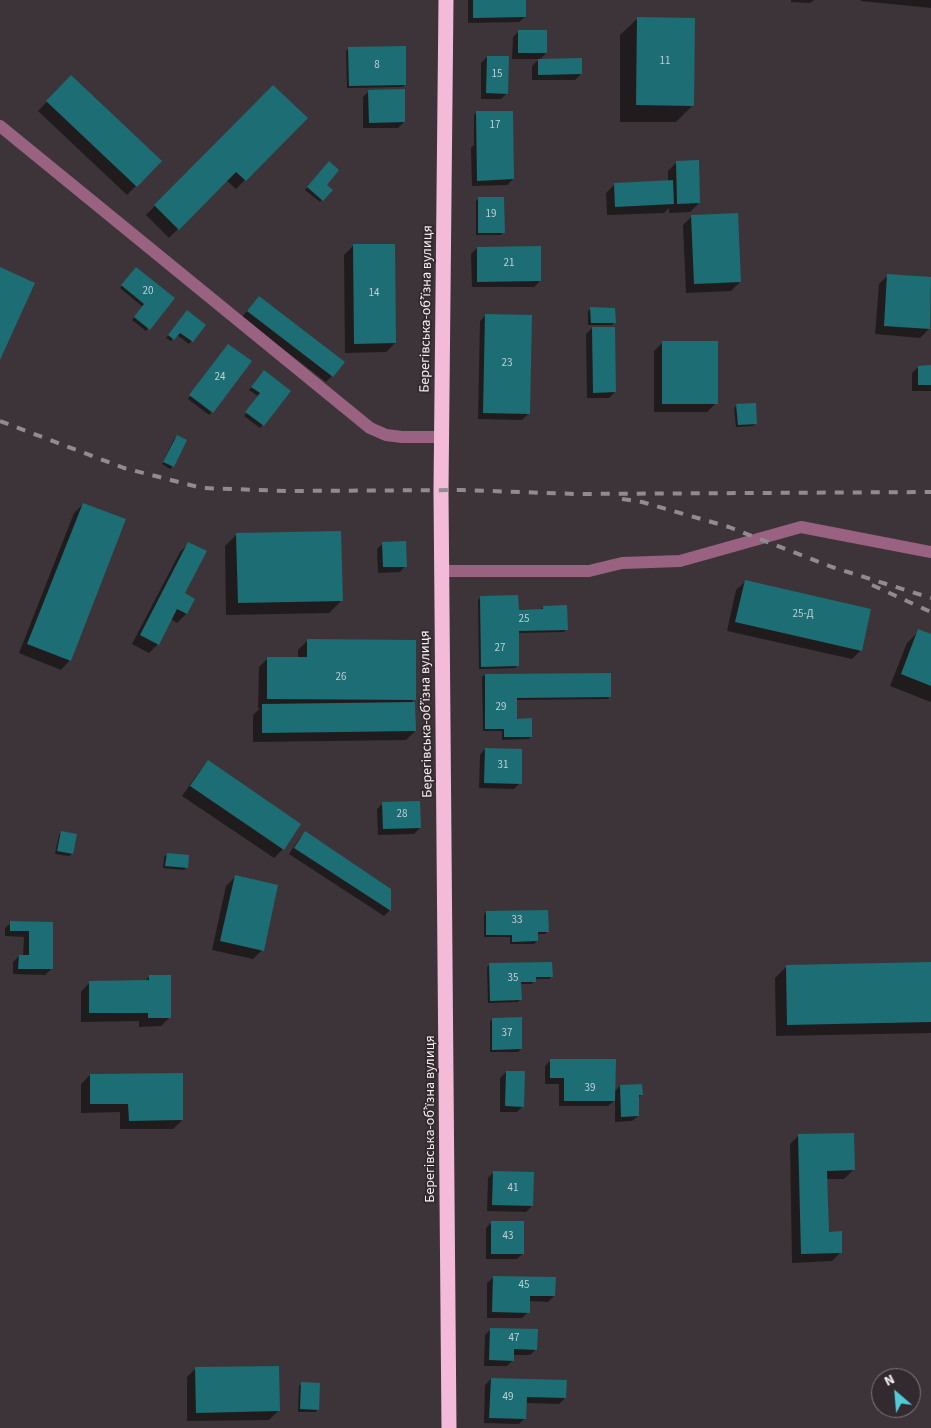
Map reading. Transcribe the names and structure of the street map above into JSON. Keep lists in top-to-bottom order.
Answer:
{
  "streets": {
    "highway": ["Берегівська-обʼїзна вулиця"]
  },
  "house_numbers": [
    "11",
    "8",
    "15",
    "17",
    "19",
    "21",
    "20",
    "14",
    "23",
    "24",
    "25-Д",
    "25",
    "27",
    "26",
    "29",
    "31",
    "28",
    "33",
    "35",
    "37",
    "39",
    "41",
    "43",
    "45",
    "47",
    "49"
  ],
  "north": "top left"
}
